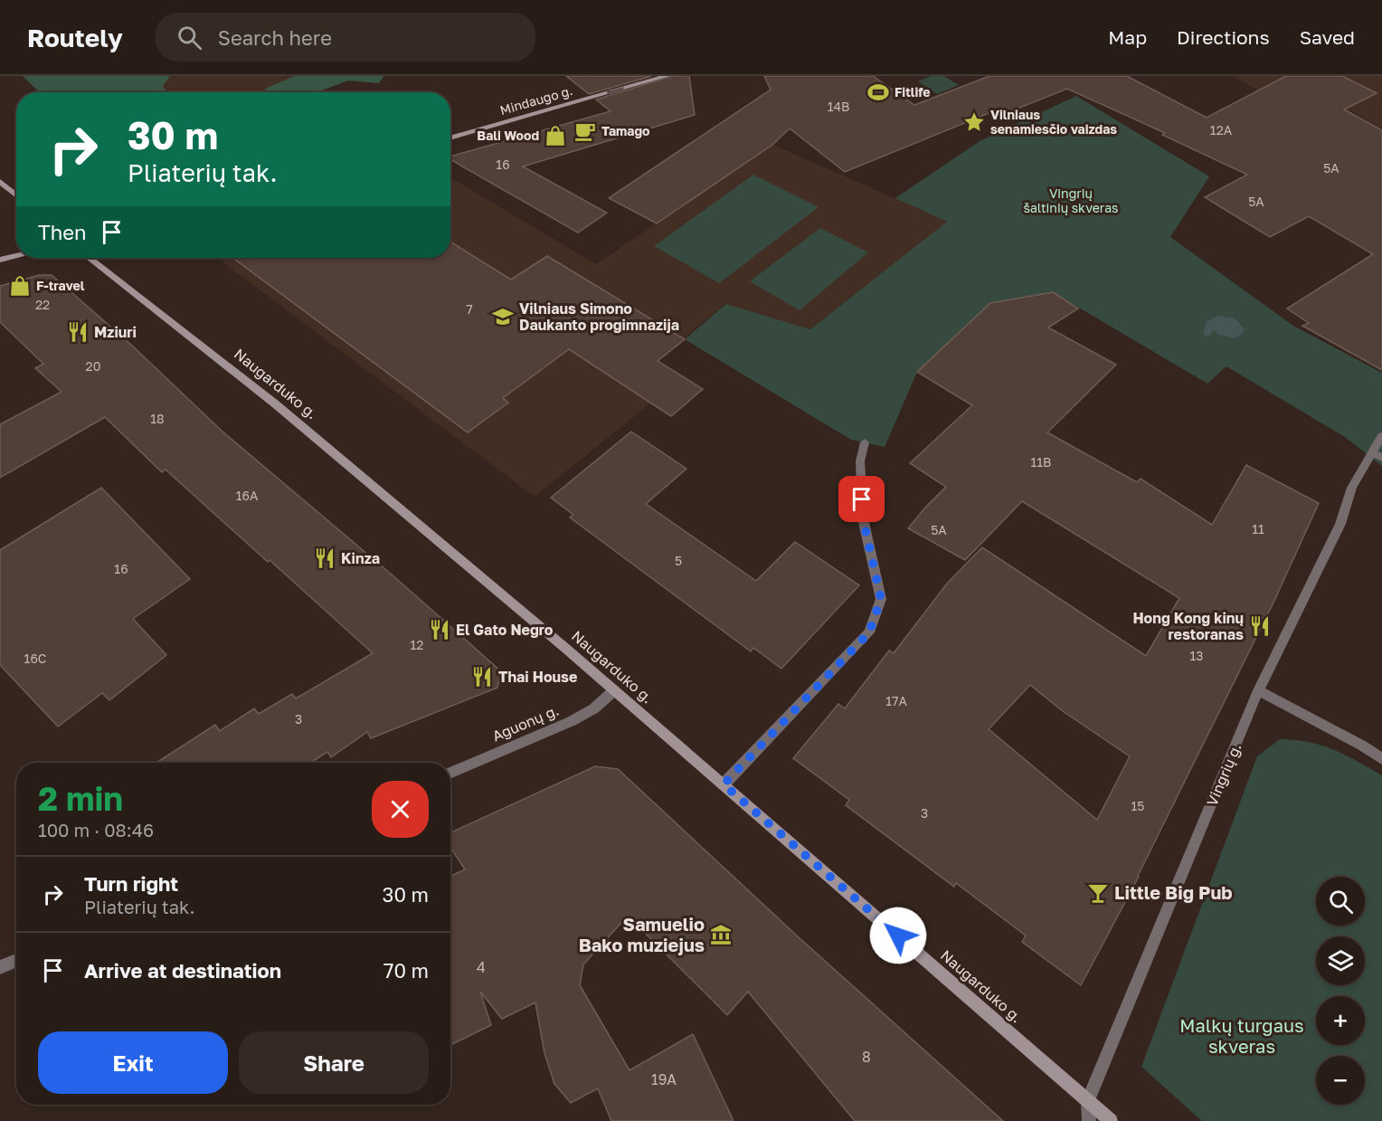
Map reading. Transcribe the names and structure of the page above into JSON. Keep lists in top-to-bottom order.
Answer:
{
  "streets": {
    "main road": ["Mindaugo g.", "Naugarduko g."],
    "street": ["Aguonų g.", "Vingrių g."]
  },
  "crossings": [
    ["Naugarduko g.", "Aguonų g."],
    ["Naugarduko g.", "Vingrių g."]
  ],
  "one_way": ["Mindaugo g."],
  "parks": ["Vingrių šaltinių skveras", "Malkų turgaus skveras"],
  "places": {
    "sports": ["Fitlife"],
    "place": ["Vilniaus senamiesčio vaizdas"],
    "cafe": ["Tamago"],
    "shop": ["Bali Wood", "F-travel"],
    "school or university": ["Vilniaus Simono Daukanto progimnazija"],
    "restaurant": [
      "Mziuri",
      "Kinza",
      "Hong Kong kinų restoranas",
      "El Gato Negro",
      "Thai House"
    ],
    "bar": ["Little Big Pub"],
    "museum": ["Samuelio Bako muziejus"]
  },
  "house_numbers": [
    "14B",
    "12A",
    "16",
    "5A",
    "5A",
    "22",
    "7",
    "20",
    "18",
    "11B",
    "16A",
    "11",
    "5A",
    "5",
    "16",
    "12",
    "13",
    "16C",
    "17A",
    "3",
    "15",
    "3",
    "4",
    "8",
    "19A"
  ],
  "page": {
    "header": "Routely",
    "search": "Search here",
    "nav": ["Map", "Directions", "Saved"],
    "turn": ["30 m", "Pliaterių tak."],
    "then": "Then",
    "heading": ["2 min", "100 m · 08:46"],
    "list": [
      {
        "name": "Turn right",
        "note": "Pliaterių tak.",
        "value": "30 m"
      },
      {
        "name": "Arrive at destination",
        "value": "70 m"
      }
    ],
    "map_buttons": ["+", "−"],
    "buttons": ["Exit", "Share"]
  }
}
